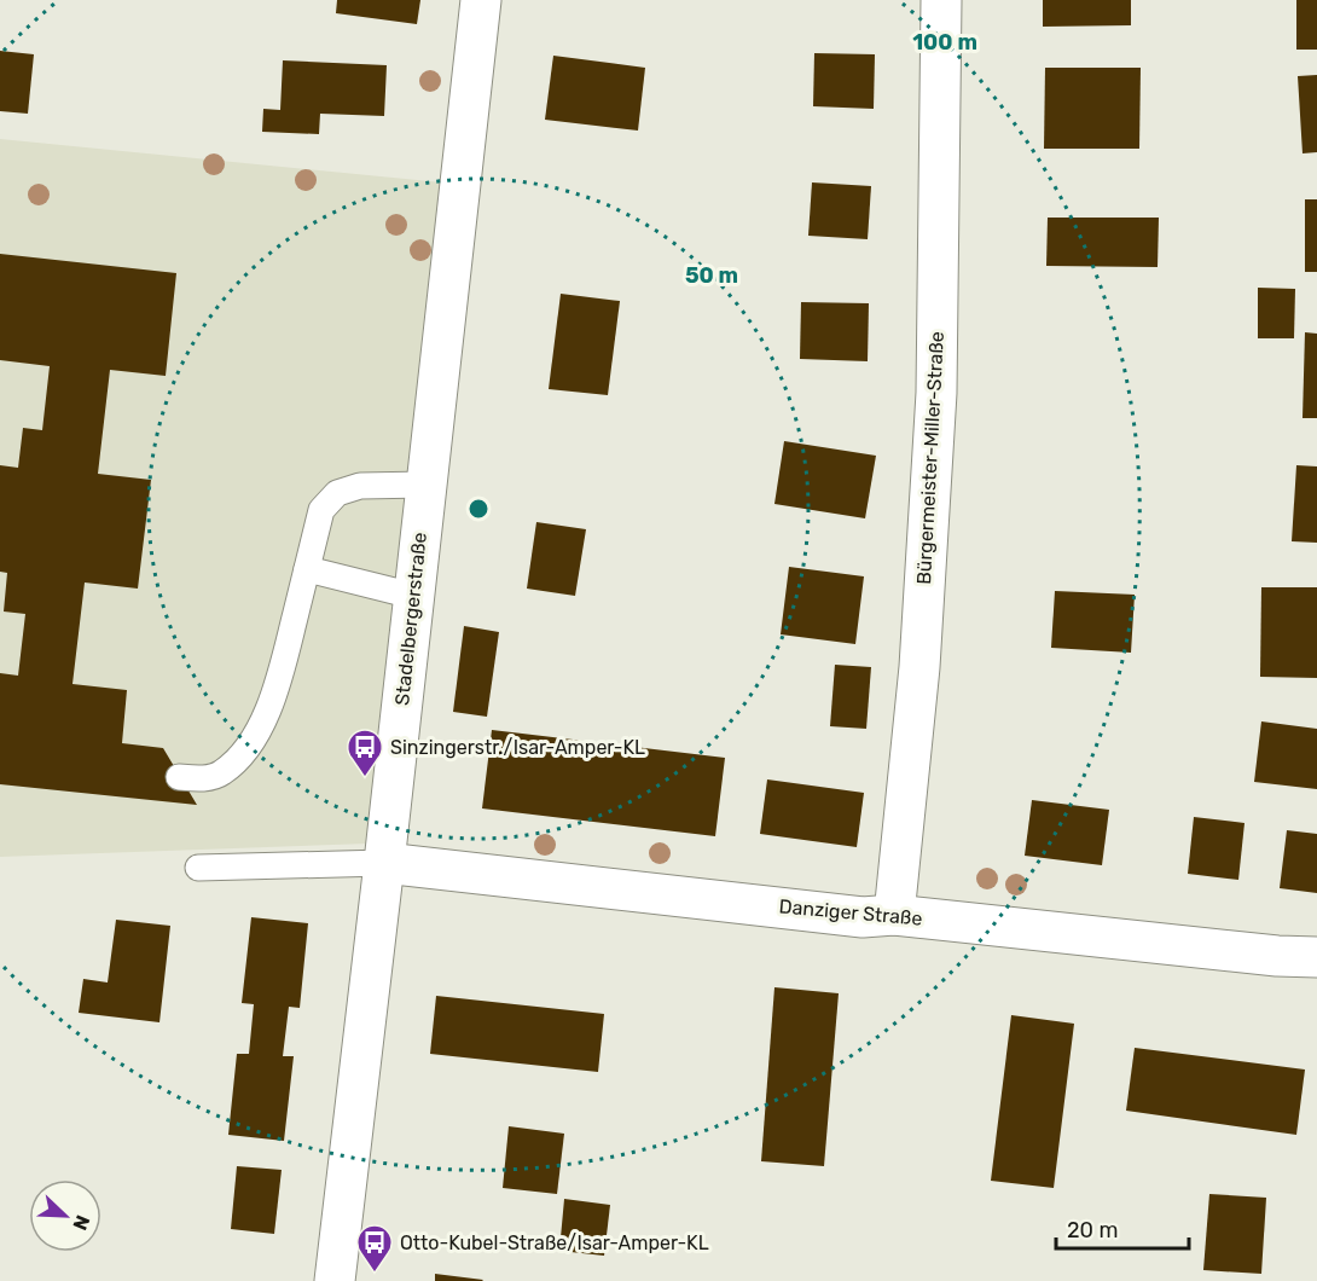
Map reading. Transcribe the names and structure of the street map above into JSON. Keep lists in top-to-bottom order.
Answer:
{
  "streets": {
    "street": ["Bürgermeister-Miller-Straße", "Stadelbergerstraße", "Danziger Straße"]
  },
  "crossings": [
    ["Bürgermeister-Miller-Straße", "Danziger Straße"],
    ["Stadelbergerstraße", "Danziger Straße"]
  ],
  "places": {
    "bus stop": ["Sinzingerstr./Isar-Amper-KL", "Otto-Kubel-Straße/Isar-Amper-KL"]
  },
  "scale_bar": "20 m",
  "north": "bottom right",
  "rings": ["100 m", "50 m"]
}
